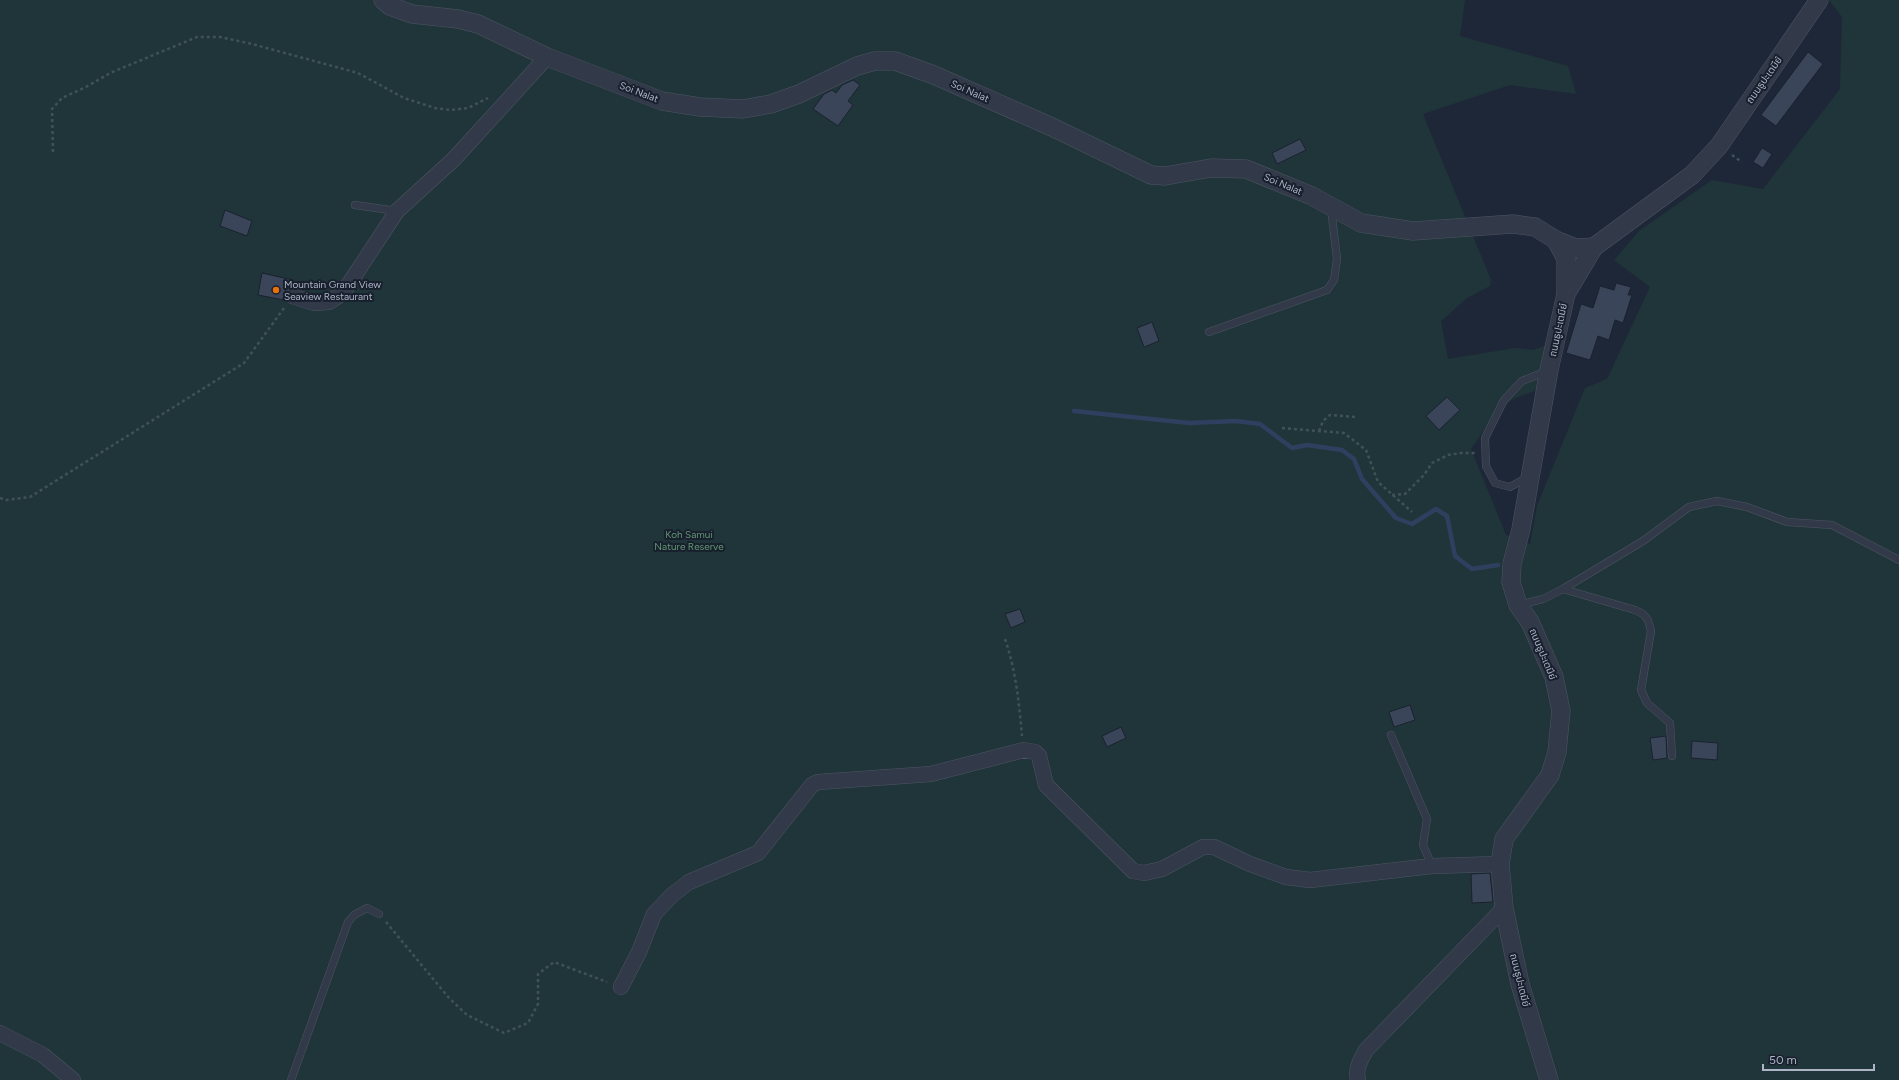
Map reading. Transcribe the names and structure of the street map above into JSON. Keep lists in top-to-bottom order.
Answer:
{
  "streets": {
    "street": ["ถนนธูปะเตมีย์", "Soi Nalat"]
  },
  "parks": ["Koh Samui Nature Reserve"],
  "places": ["Mountain Grand View Seaview Restaurant"],
  "scale_bar": "50 m"
}
